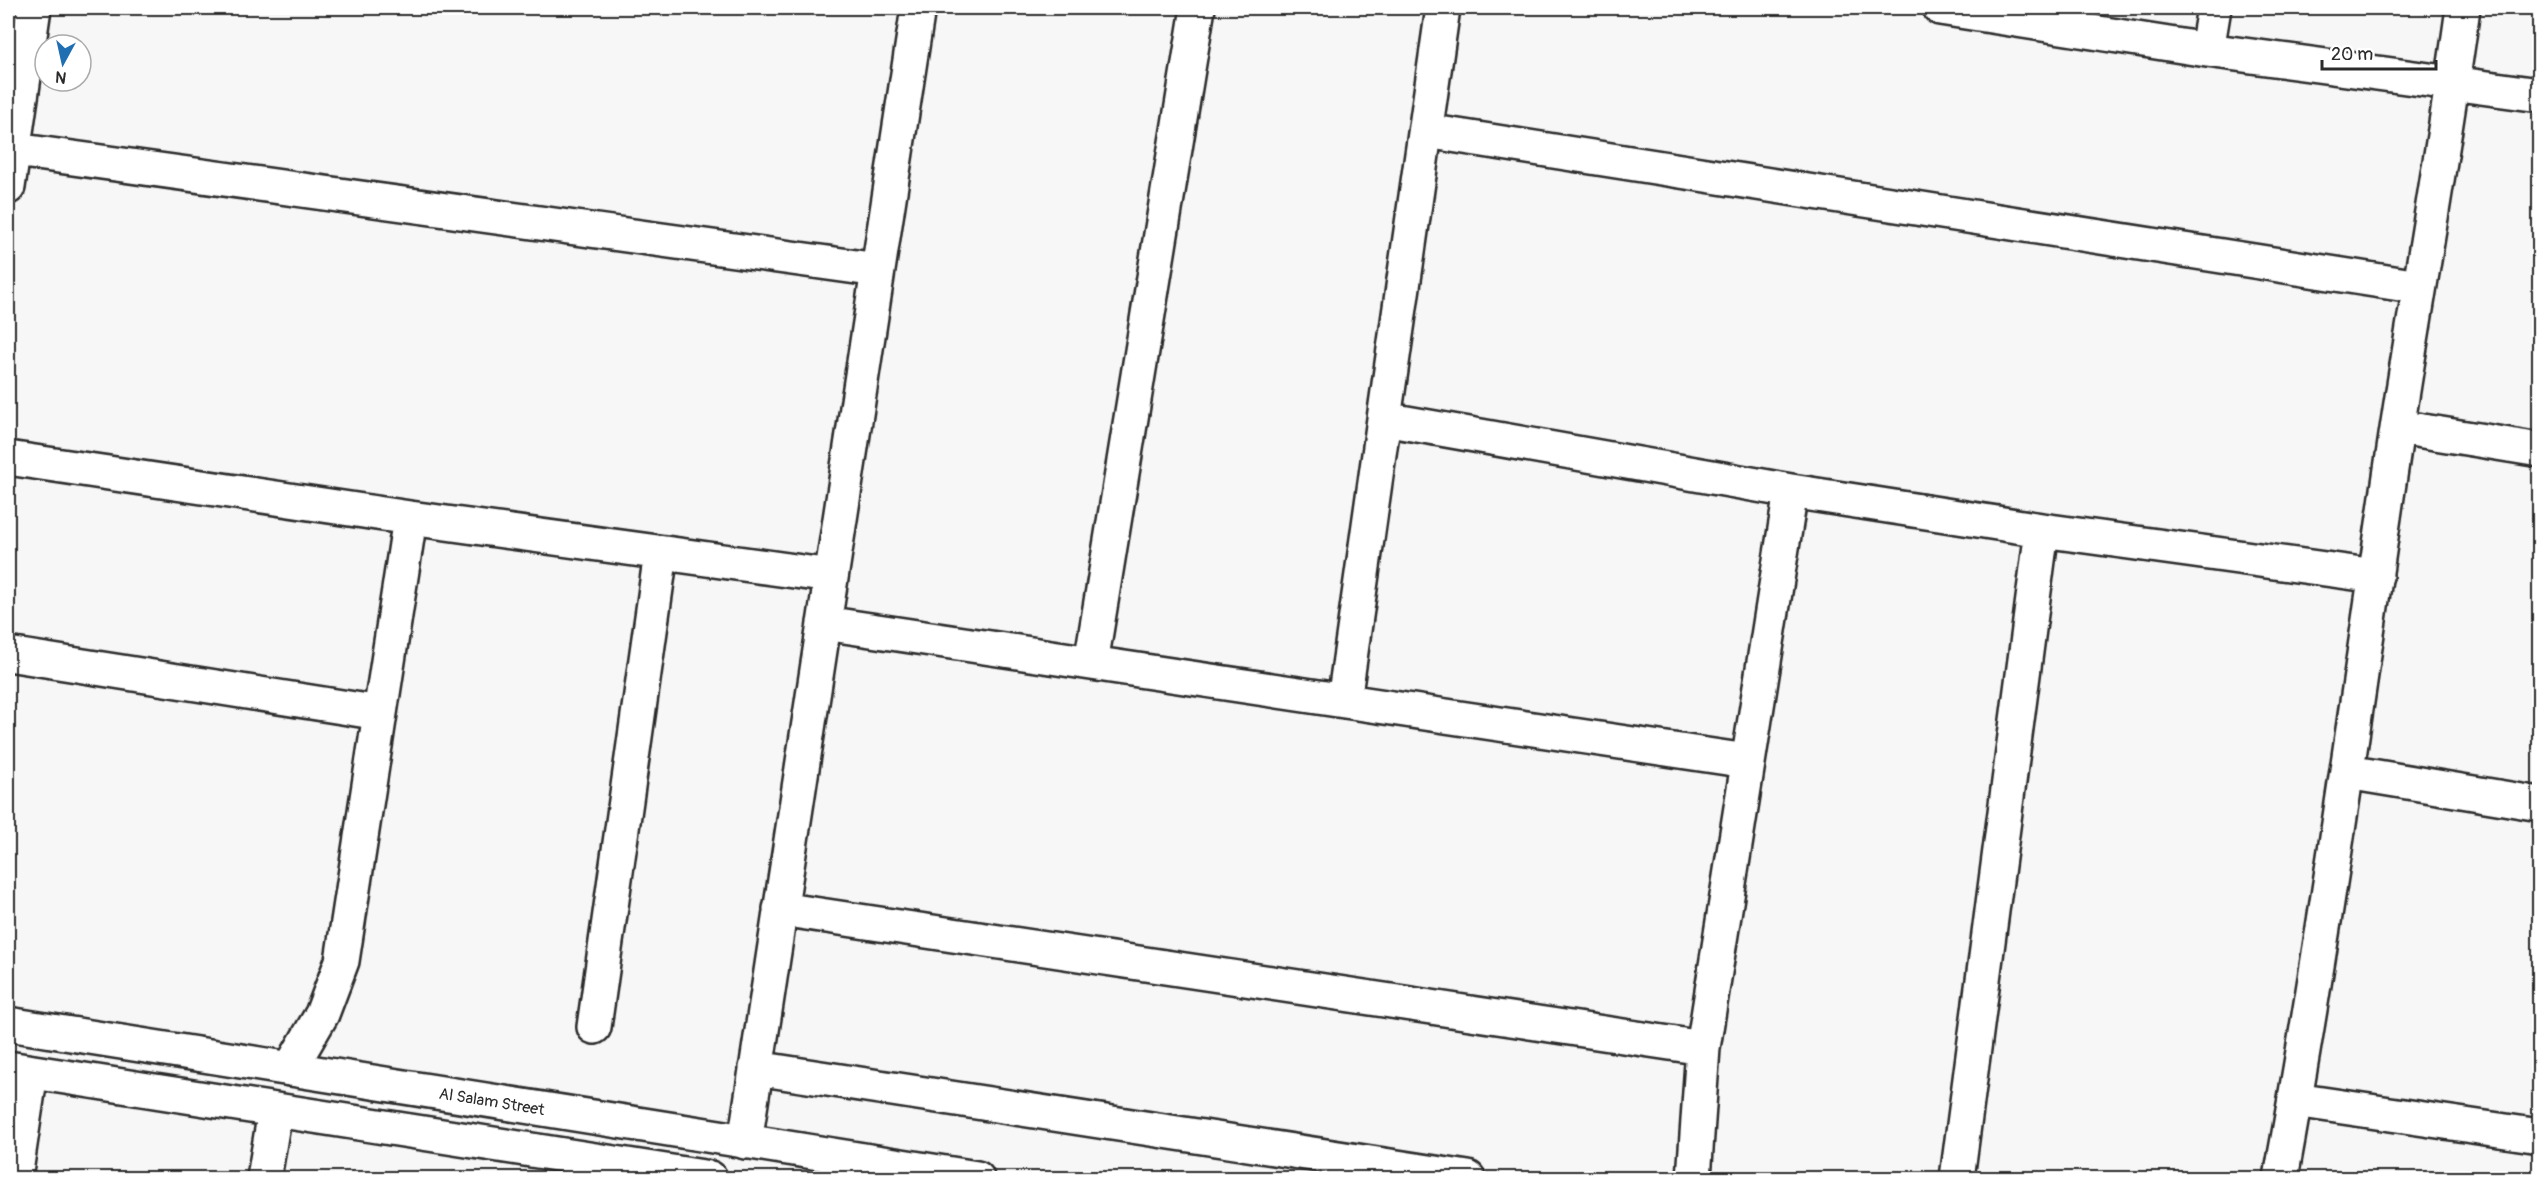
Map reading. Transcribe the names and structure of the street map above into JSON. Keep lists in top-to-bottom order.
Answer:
{
  "streets": {
    "street": ["Al Salam Street"]
  },
  "scale_bar": "20 m",
  "north": "bottom"
}
